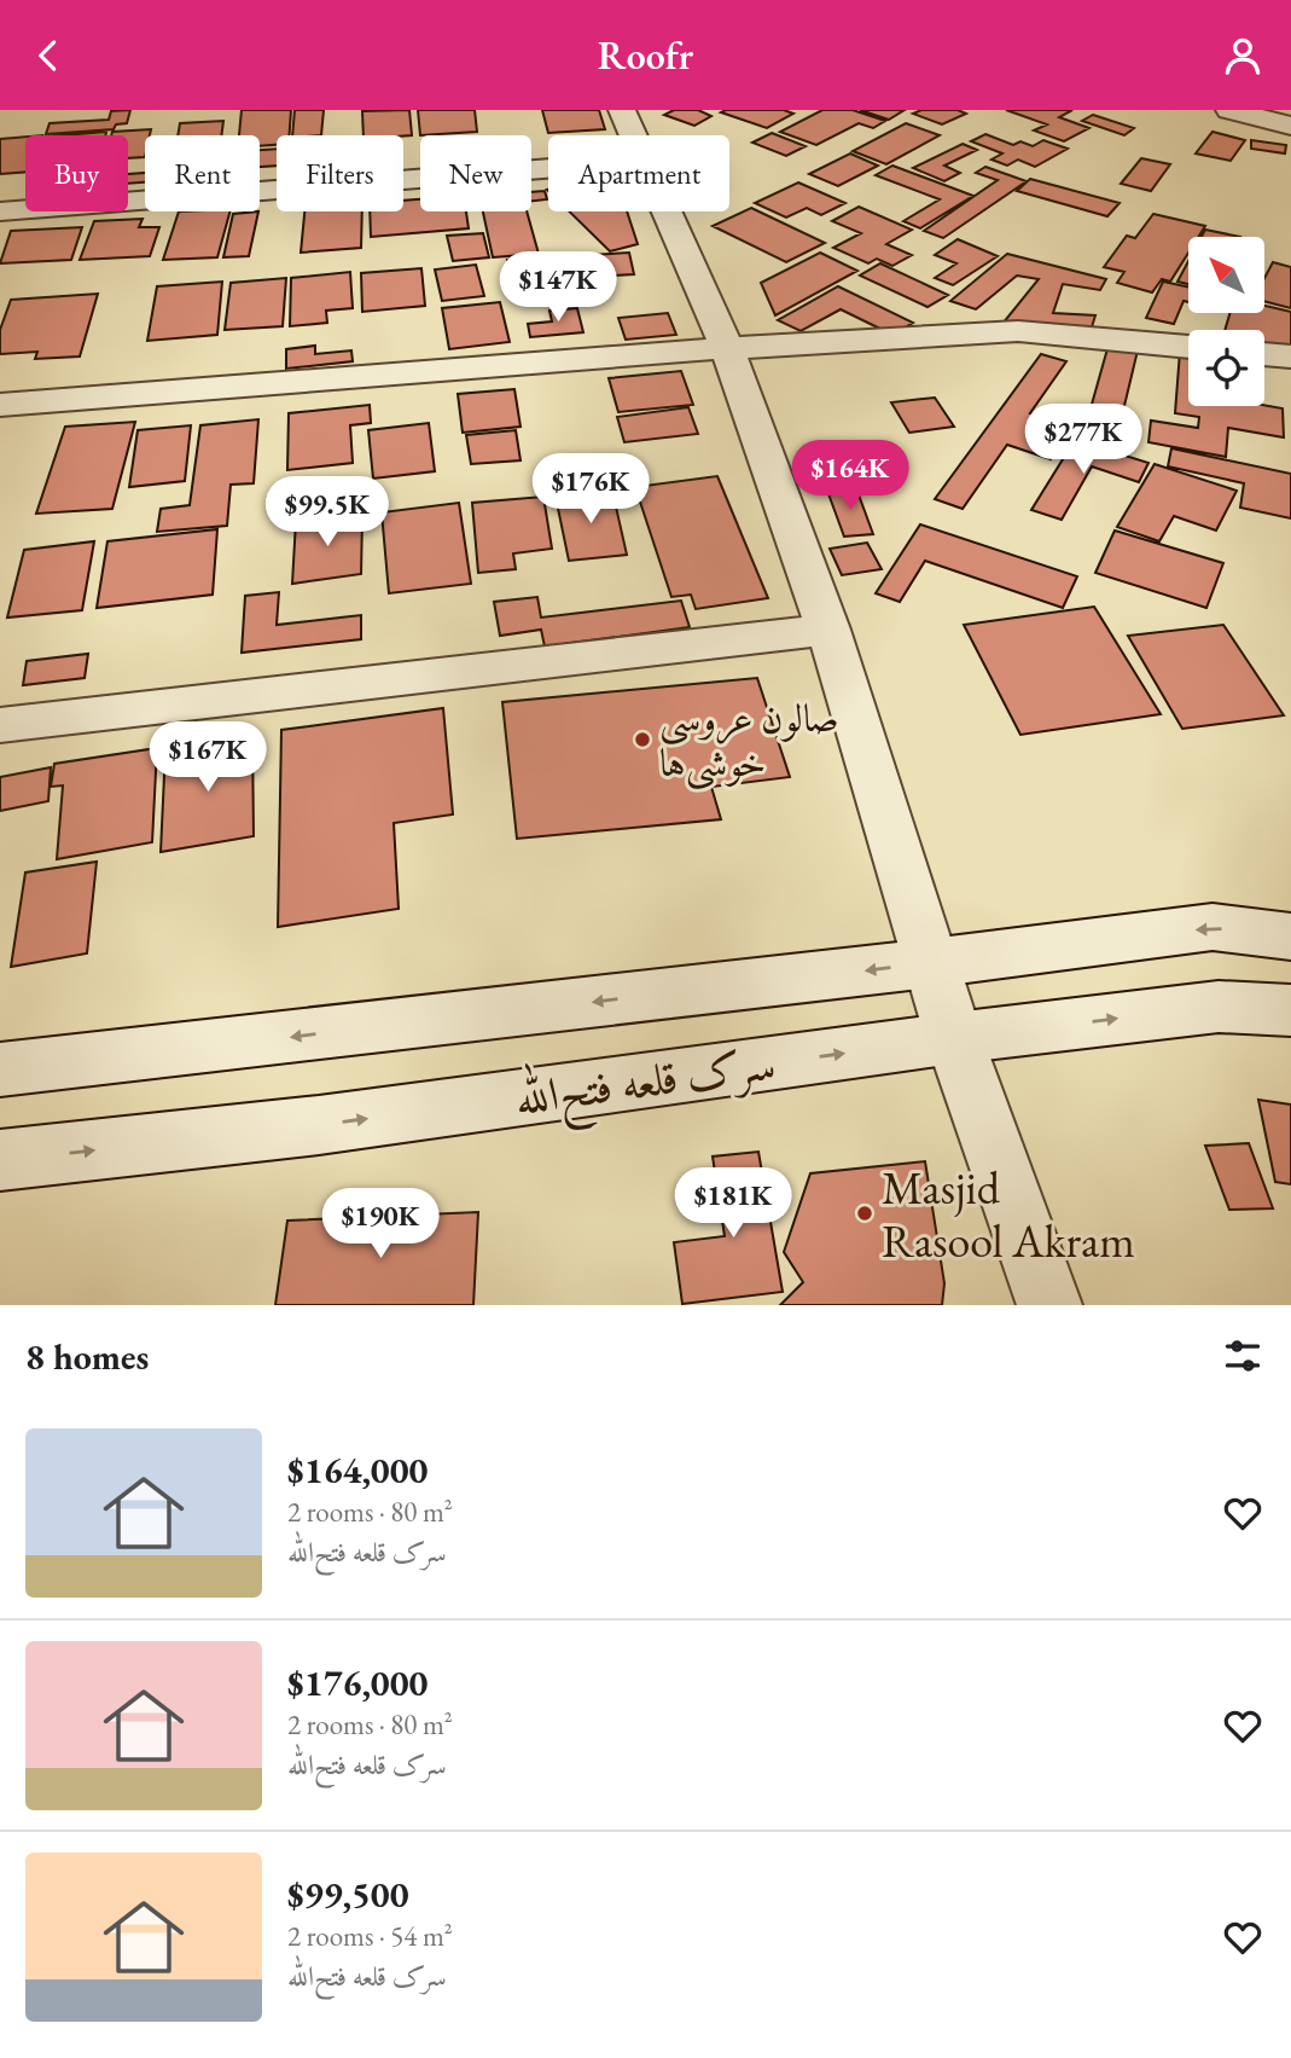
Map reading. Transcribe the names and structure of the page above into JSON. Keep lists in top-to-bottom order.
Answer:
{
  "streets": {
    "street": ["سرک قلعه فتح‌الله"]
  },
  "places": ["صالون عروسی خوشی‌ها", "Masjid Rasool Akram"],
  "north": "top left",
  "page": {
    "header": "Roofr",
    "chip": [
      "Buy",
      "Rent",
      "Filters",
      "New",
      "Apartment"
    ],
    "price": [
      "$147K",
      "$277K",
      "$164K",
      "$176K",
      "$99.5K",
      "$167K",
      "$181K",
      "$190K"
    ],
    "heading": "8 homes",
    "list": [
      {
        "name": "$164,000",
        "note": "2 rooms · 80 m² · سرک قلعه فتح‌الله"
      },
      {
        "name": "$176,000",
        "note": "2 rooms · 80 m² · سرک قلعه فتح‌الله"
      },
      {
        "name": "$99,500",
        "note": "2 rooms · 54 m² · سرک قلعه فتح‌الله"
      }
    ]
  }
}
